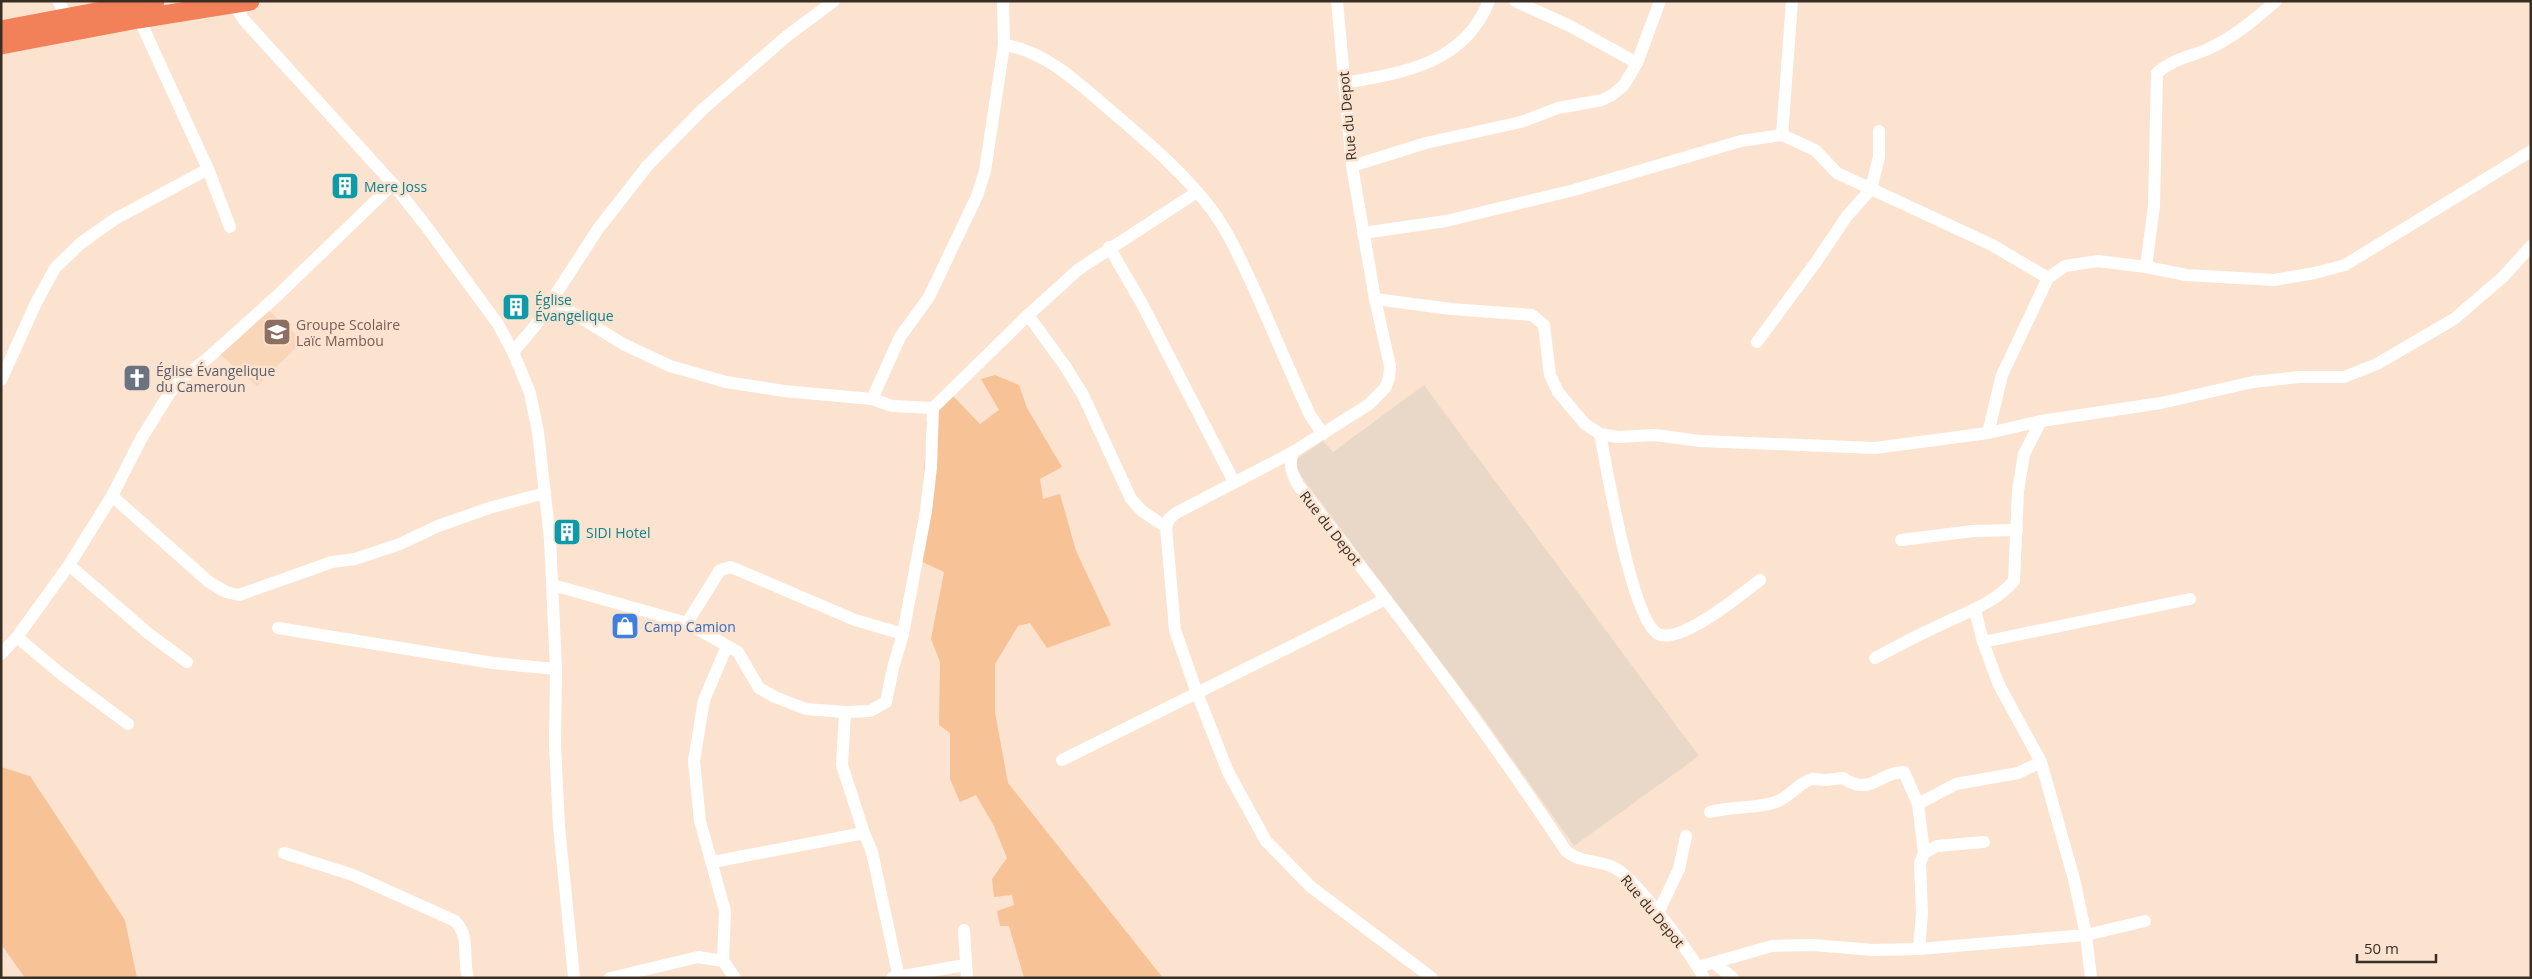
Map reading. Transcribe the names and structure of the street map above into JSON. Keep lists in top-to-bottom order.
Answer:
{
  "streets": {
    "street": ["Rue du Depot"]
  },
  "places": {
    "building": ["Mere Joss", "Église Évangelique", "SIDI Hotel"],
    "school or university": ["Groupe Scolaire Laïc Mambou"],
    "church": ["Église Évangelique du Cameroun"],
    "shop": ["Camp Camion"]
  },
  "scale_bar": "50 m"
}
